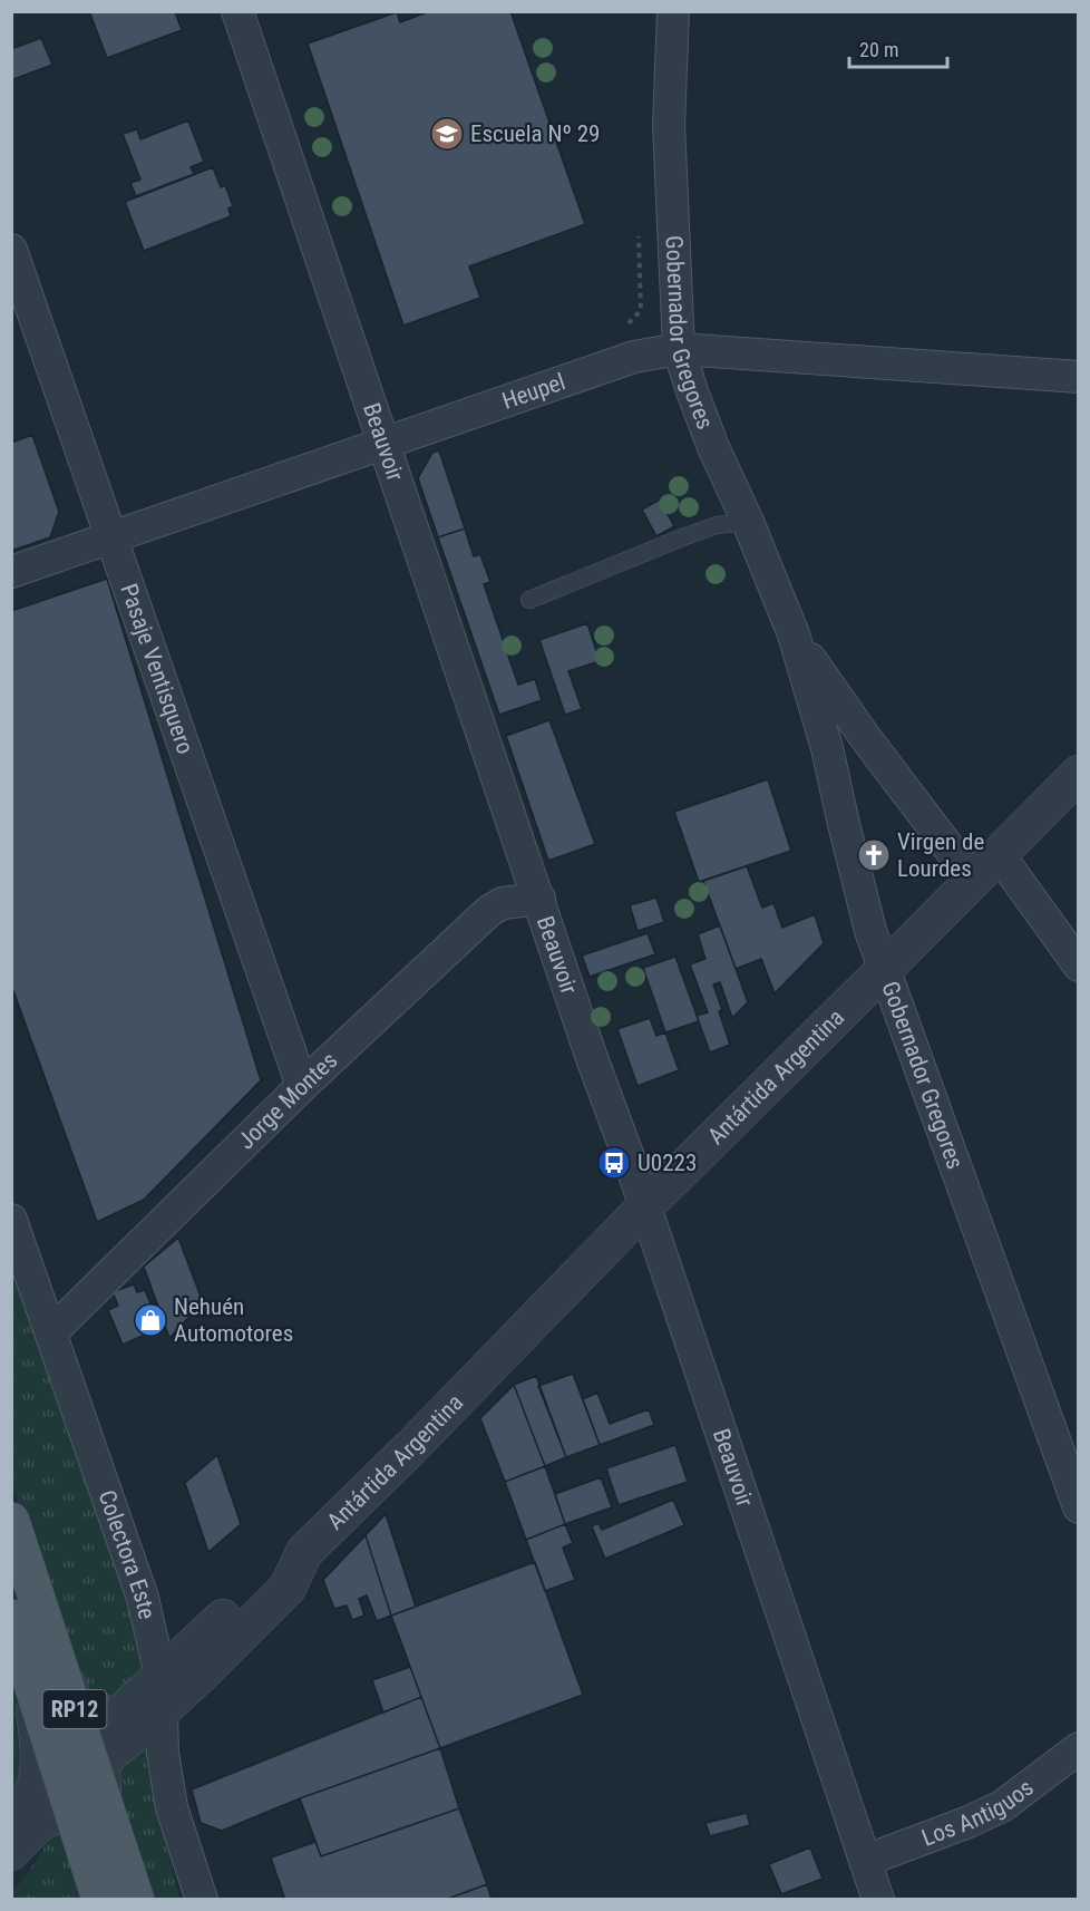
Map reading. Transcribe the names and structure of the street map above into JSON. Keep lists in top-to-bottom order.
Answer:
{
  "streets": {
    "main road": ["RP12"],
    "street": [
      "Gobernador Gregores",
      "Heupel",
      "Beauvoir",
      "Pasaje Ventisquero",
      "Antártida Argentina",
      "Jorge Montes",
      "Colectora Este",
      "Los Antiguos"
    ]
  },
  "crossings": [
    ["Gobernador Gregores", "Heupel"],
    ["Gobernador Gregores", "Antártida Argentina"],
    ["Heupel", "Beauvoir"],
    ["Heupel", "Pasaje Ventisquero"],
    ["Beauvoir", "Antártida Argentina"],
    ["Beauvoir", "Jorge Montes"],
    ["Beauvoir", "Los Antiguos"],
    ["Pasaje Ventisquero", "Jorge Montes"],
    ["Antártida Argentina", "Colectora Este"],
    ["Antártida Argentina", "RP12"],
    ["Jorge Montes", "Colectora Este"]
  ],
  "places": {
    "school or university": ["Escuela Nº 29"],
    "church": ["Virgen de Lourdes"],
    "bus stop": ["U0223"],
    "shop": ["Nehuén Automotores"]
  },
  "scale_bar": "20 m"
}
